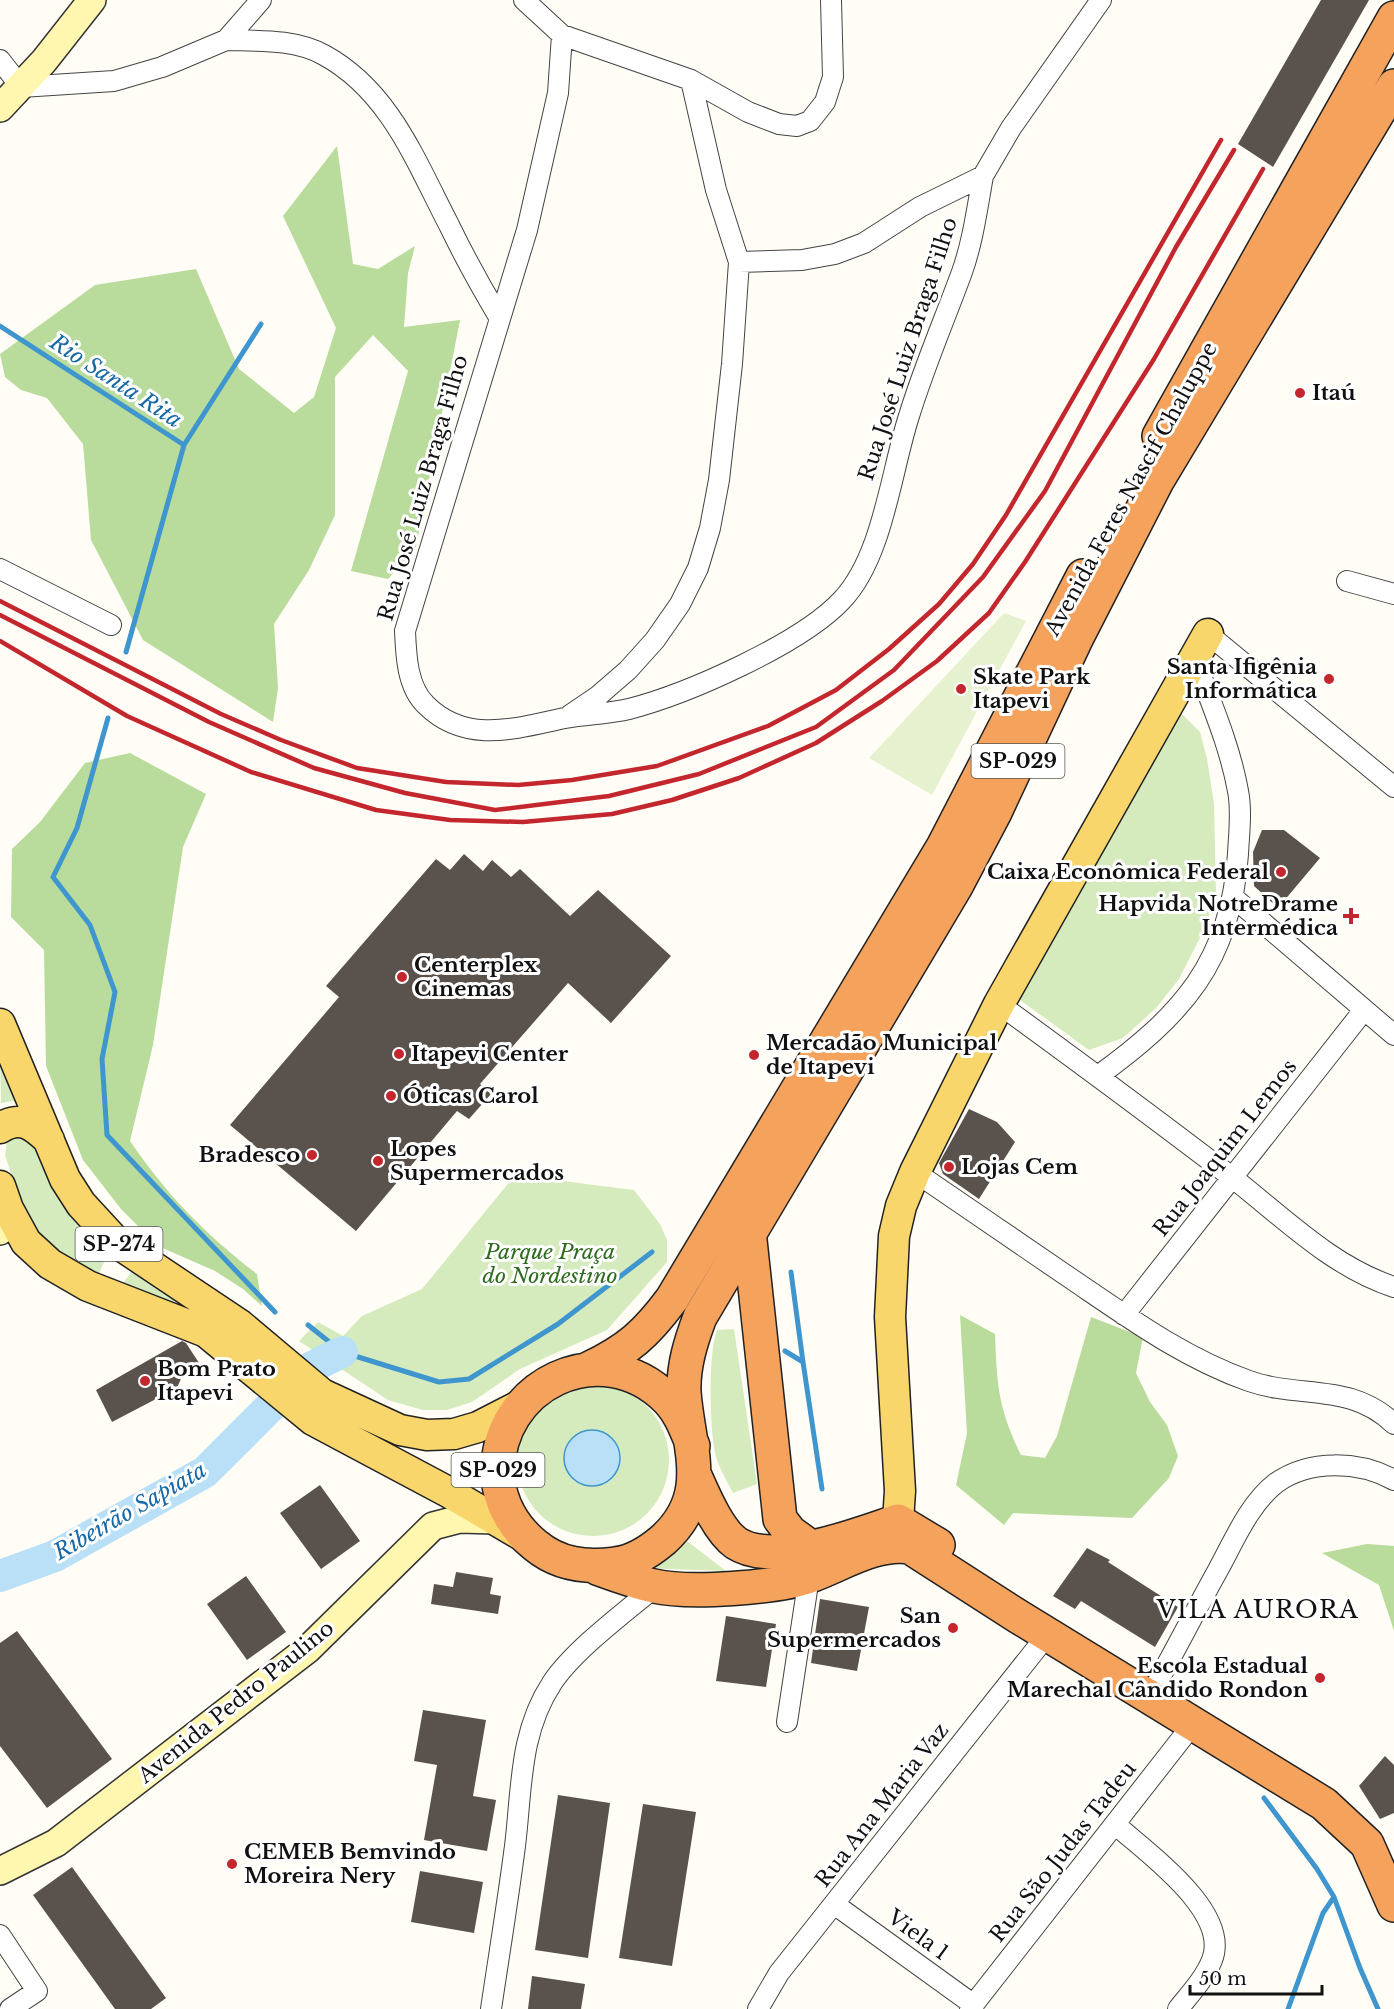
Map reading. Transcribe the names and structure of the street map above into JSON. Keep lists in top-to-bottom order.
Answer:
{
  "streets": {
    "highway": ["Avenida Feres Nascif Chaluppe", "SP-029"],
    "main road": ["SP-274", "Avenida Pedro Paulino"],
    "street": [
      "Rua José Luiz Braga Filho",
      "Rua Joaquim Lemos",
      "Rua Ana Maria Vaz",
      "Rua São Judas Tadeu",
      "Viela 1"
    ]
  },
  "crossings": [
    ["Avenida Feres Nascif Chaluppe", "SP-029"],
    ["Avenida Feres Nascif Chaluppe", "SP-274"],
    ["SP-029", "SP-274"],
    ["SP-274", "Avenida Pedro Paulino"],
    ["Rua Ana Maria Vaz", "Viela 1"],
    ["Rua São Judas Tadeu", "Viela 1"]
  ],
  "districts": ["VILA AURORA"],
  "water": ["Rio Santa Rita", "Ribeirão Sapiata"],
  "parks": ["Parque Praça do Nordestino"],
  "places": {
    "other": [
      "Itaú",
      "Santa Ifigênia Informática",
      "Skate Park Itapevi",
      "Caixa Econômica Federal",
      "Centerplex Cinemas",
      "Itapevi Center",
      "Mercadão Municipal de Itapevi",
      "Óticas Carol",
      "Bradesco",
      "Lopes Supermercados",
      "Lojas Cem",
      "Bom Prato Itapevi",
      "San Supermercados",
      "Escola Estadual Marechal Cândido Rondon",
      "CEMEB Bemvindo Moreira Nery"
    ],
    "health": ["Hapvida NotreDrame Intermédica"]
  },
  "scale_bar": "50 m"
}
